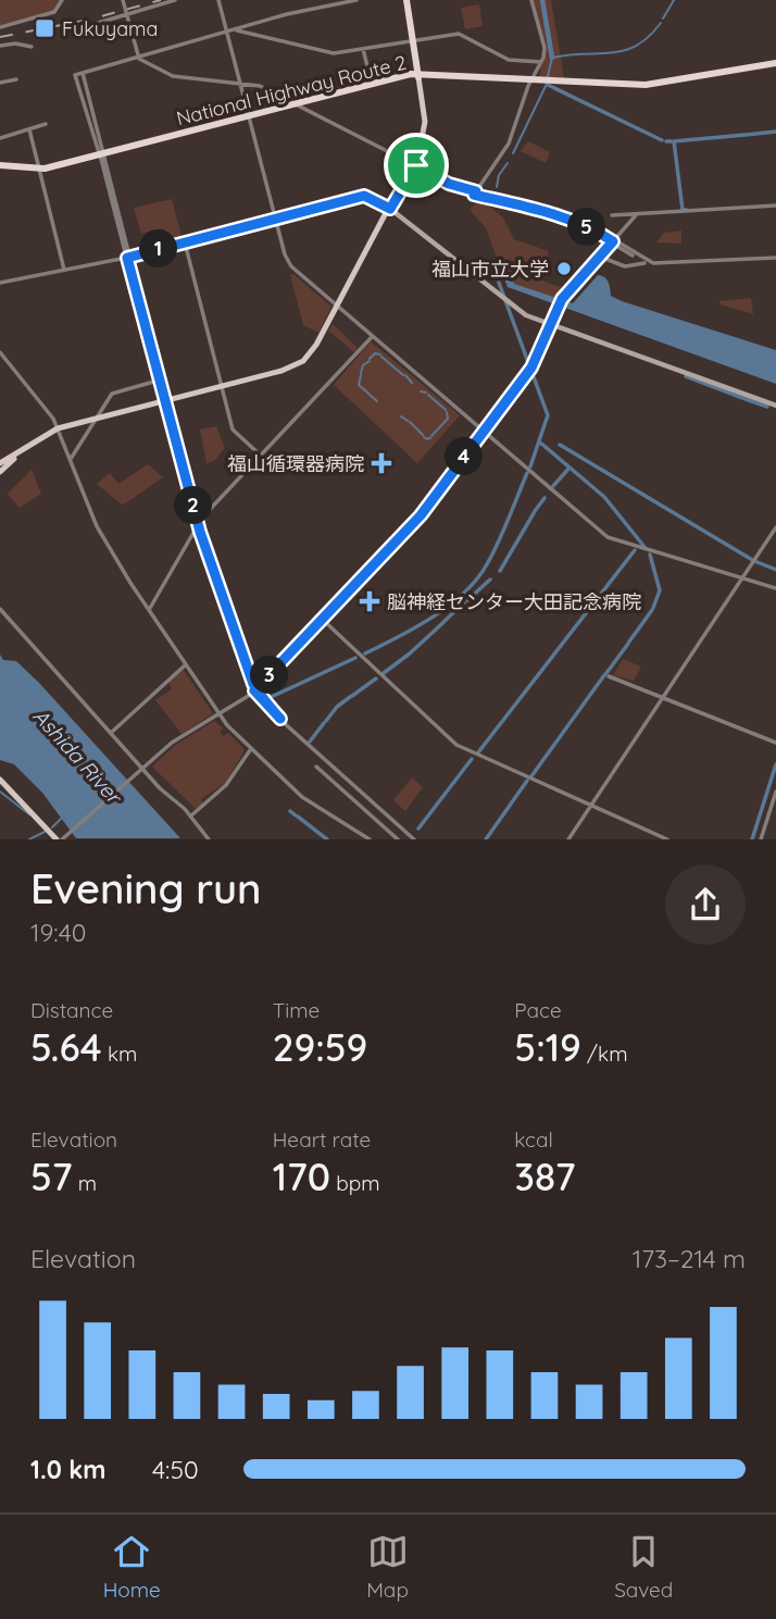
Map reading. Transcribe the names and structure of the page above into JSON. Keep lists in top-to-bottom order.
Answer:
{
  "streets": {
    "highway": ["National Highway Route 2"]
  },
  "water": ["Ashida River"],
  "places": {
    "transit": ["Fukuyama"],
    "other": ["福山市立大学"],
    "health": ["福山循環器病院", "脳神経センター大田記念病院"]
  },
  "page": {
    "pins": [
      "5",
      "1",
      "4",
      "2",
      "3"
    ],
    "heading": ["Evening run", "19:40"],
    "stats": [
      ["Distance", "5.64 km"],
      ["Time", "29:59"],
      ["Pace", "5:19 /km"],
      ["Elevation", "57 m"],
      ["Heart rate", "170 bpm"],
      ["kcal", "387"]
    ],
    "chart": ["Elevation", "173–214 m"],
    "list": [
      {
        "name": "1.0 km",
        "note": "4:50"
      }
    ],
    "tabs": ["Home", "Map", "Saved"]
  }
}
